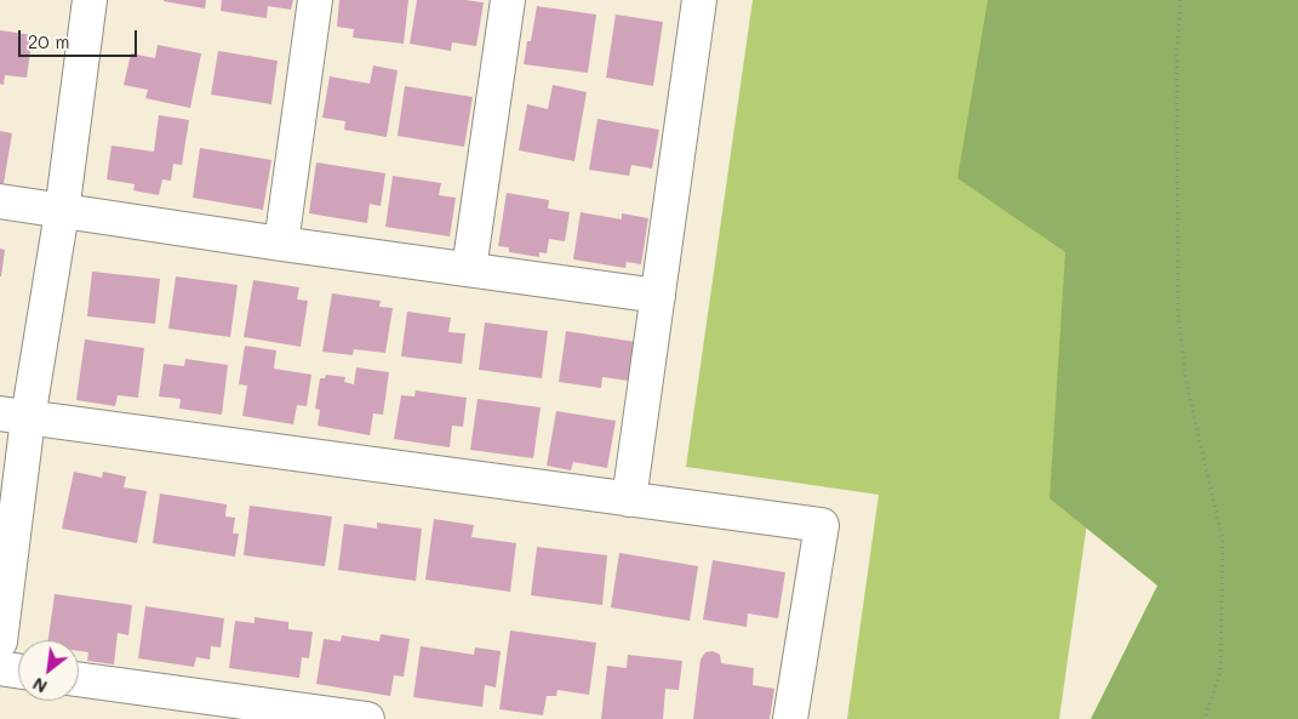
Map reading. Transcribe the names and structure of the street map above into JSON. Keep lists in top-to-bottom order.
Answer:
{
  "scale_bar": "20 m",
  "north": "bottom left"
}
